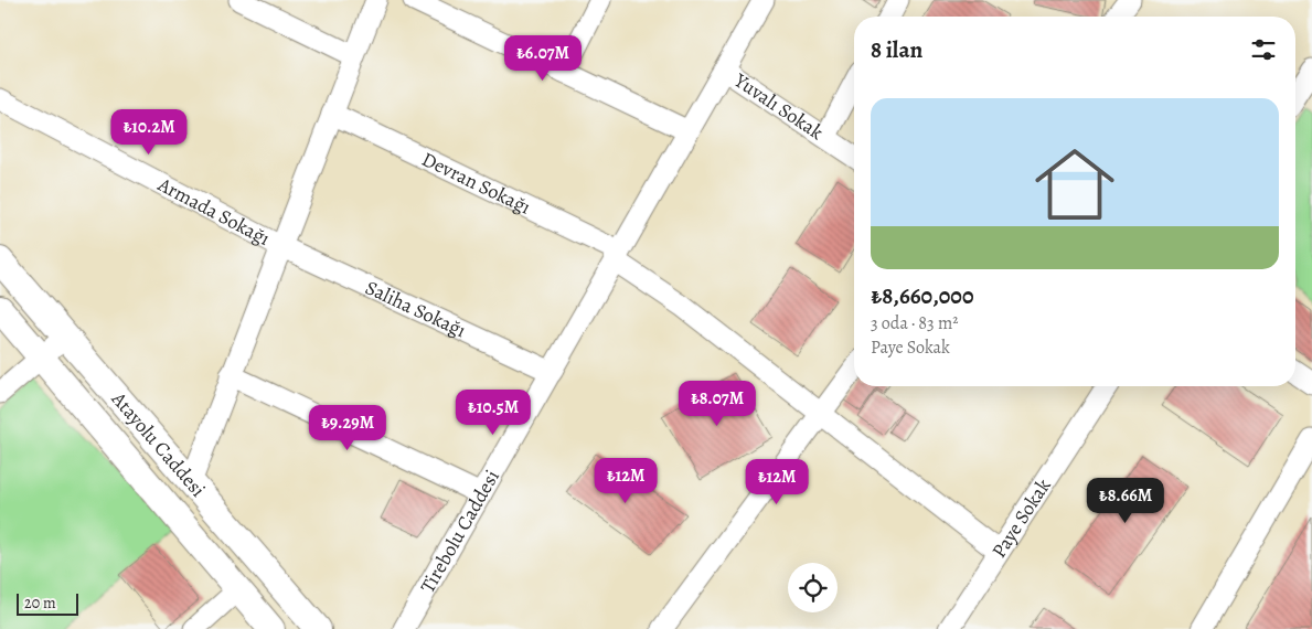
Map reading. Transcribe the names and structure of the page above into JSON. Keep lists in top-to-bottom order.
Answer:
{
  "streets": {
    "main road": ["Atayolu Caddesi"],
    "street": [
      "Yuvalı Sokak",
      "Devran Sokağı",
      "Armada Sokağı",
      "Saliha Sokağı",
      "Paye Sokak",
      "Tirebolu Caddesi"
    ]
  },
  "crossings": [
    ["Yuvalı Sokak", "Tirebolu Caddesi"],
    ["Devran Sokağı", "Paye Sokak"],
    ["Devran Sokağı", "Tirebolu Caddesi"],
    ["Armada Sokağı", "Saliha Sokağı"],
    ["Saliha Sokağı", "Tirebolu Caddesi"]
  ],
  "scale_bar": "20 m",
  "page": {
    "heading": "8 ilan",
    "price": [
      "₺6.07M",
      "₺10.2M",
      "₺8.07M",
      "₺10.5M",
      "₺9.29M",
      "₺12M",
      "₺12M",
      "₺8.66M"
    ],
    "list": [
      {
        "name": "₺8,660,000",
        "note": "3 oda · 83 m² · Paye Sokak"
      }
    ],
    "scale": "20 m"
  }
}
